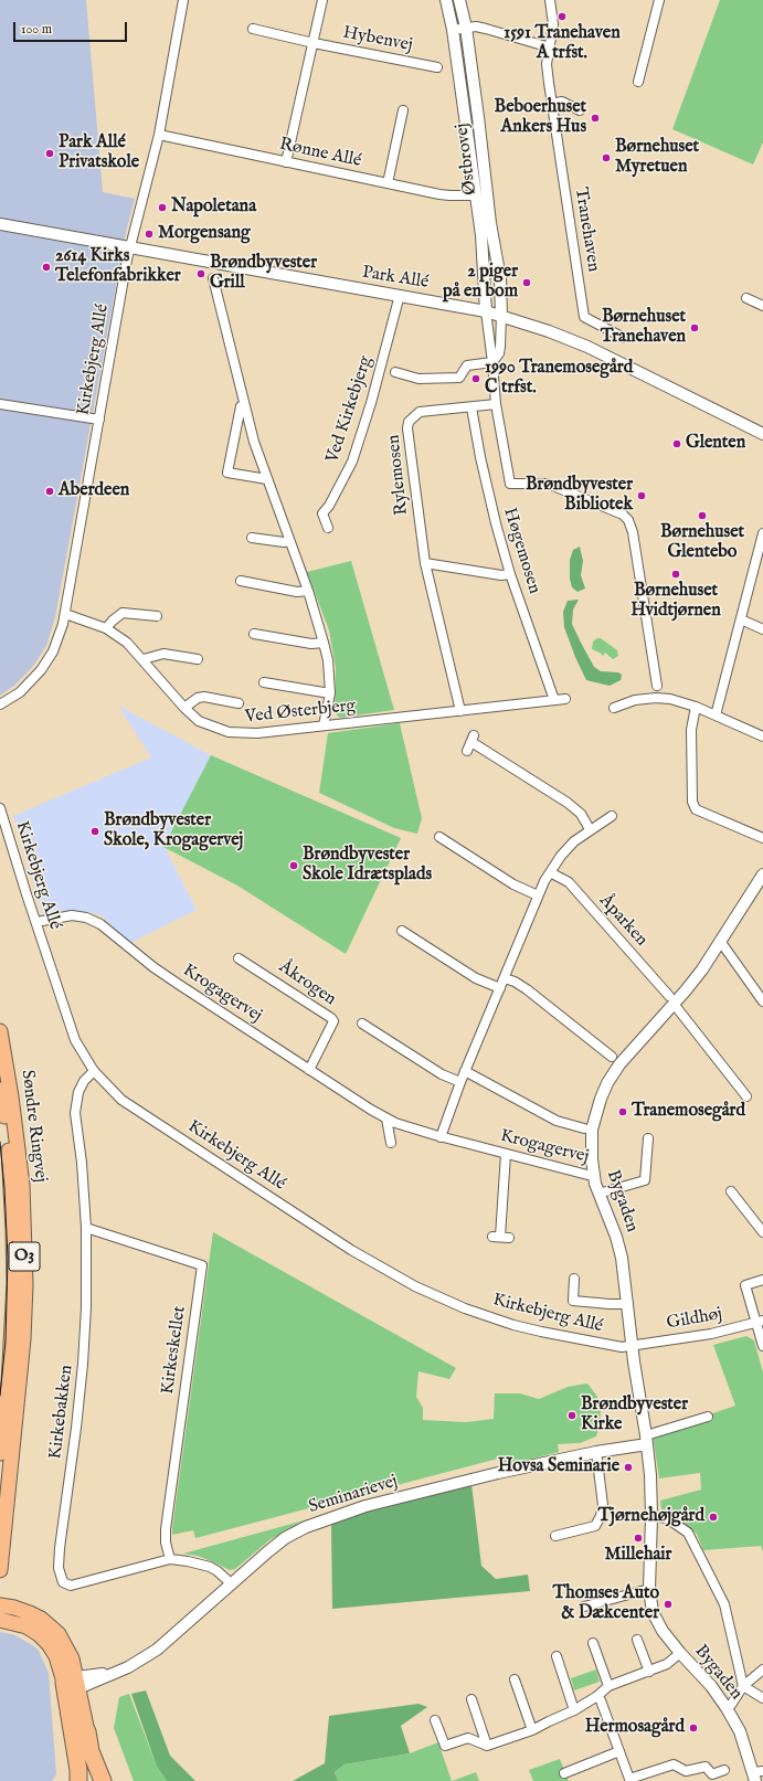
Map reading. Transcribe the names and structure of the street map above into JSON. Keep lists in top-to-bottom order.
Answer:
{
  "streets": {
    "main road": ["Søndre Ringvej", "O3"],
    "street": [
      "Hybenvej",
      "Rønne Allé",
      "Østbrovej",
      "Tranehaven",
      "Park Allé",
      "Kirkebjerg Allé",
      "Ved Kirkebjerg",
      "Rylemosen",
      "Høgemosen",
      "Ved Østerbjerg",
      "Åparken",
      "Åkrogen",
      "Krogagervej",
      "Bygaden",
      "Gildhøj",
      "Kirkeskellet",
      "Kirkebakken",
      "Seminarievej"
    ]
  },
  "crossings": [
    ["Rønne Allé", "Østbrovej"],
    ["Rønne Allé", "Kirkebjerg Allé"],
    ["Østbrovej", "Park Allé"],
    ["Park Allé", "Kirkebjerg Allé"],
    ["Park Allé", "Ved Kirkebjerg"],
    ["Kirkebjerg Allé", "Ved Østerbjerg"],
    ["Kirkebjerg Allé", "Krogagervej"],
    ["Kirkebjerg Allé", "Bygaden"],
    ["Kirkebjerg Allé", "Gildhøj"],
    ["Kirkebjerg Allé", "Kirkebakken"],
    ["Rylemosen", "Høgemosen"],
    ["Rylemosen", "Ved Østerbjerg"],
    ["Åparken", "Bygaden"],
    ["Åkrogen", "Krogagervej"],
    ["Krogagervej", "Bygaden"],
    ["Bygaden", "Gildhøj"],
    ["Bygaden", "Seminarievej"],
    ["Kirkeskellet", "Kirkebakken"],
    ["Kirkebakken", "Seminarievej"]
  ],
  "places": [
    "1591 Tranehaven A trfst.",
    "Beboerhuset Ankers Hus",
    "Park Allé Privatskole",
    "Børnehuset Myretuen",
    "Napoletana",
    "Morgensang",
    "2614 Kirks Telefonfabrikker",
    "Brøndbyvester Grill",
    "2 piger på en bom",
    "Børnehuset Tranehaven",
    "1990 Tranemosegård C trfst.",
    "Glenten",
    "Aberdeen",
    "Brøndbyvester Bibliotek",
    "Børnehuset Glentebo",
    "Børnehuset Hvidtjørnen",
    "Brøndbyvester Skole, Krogagervej",
    "Brøndbyvester Skole Idrætsplads",
    "Tranemosegård",
    "Brøndbyvester Kirke",
    "Hovsa Seminarie",
    "Tjørnehøjgård",
    "Millehair",
    "Thomses Auto & Dækcenter",
    "Hermosagård"
  ],
  "scale_bar": "100 m"
}
